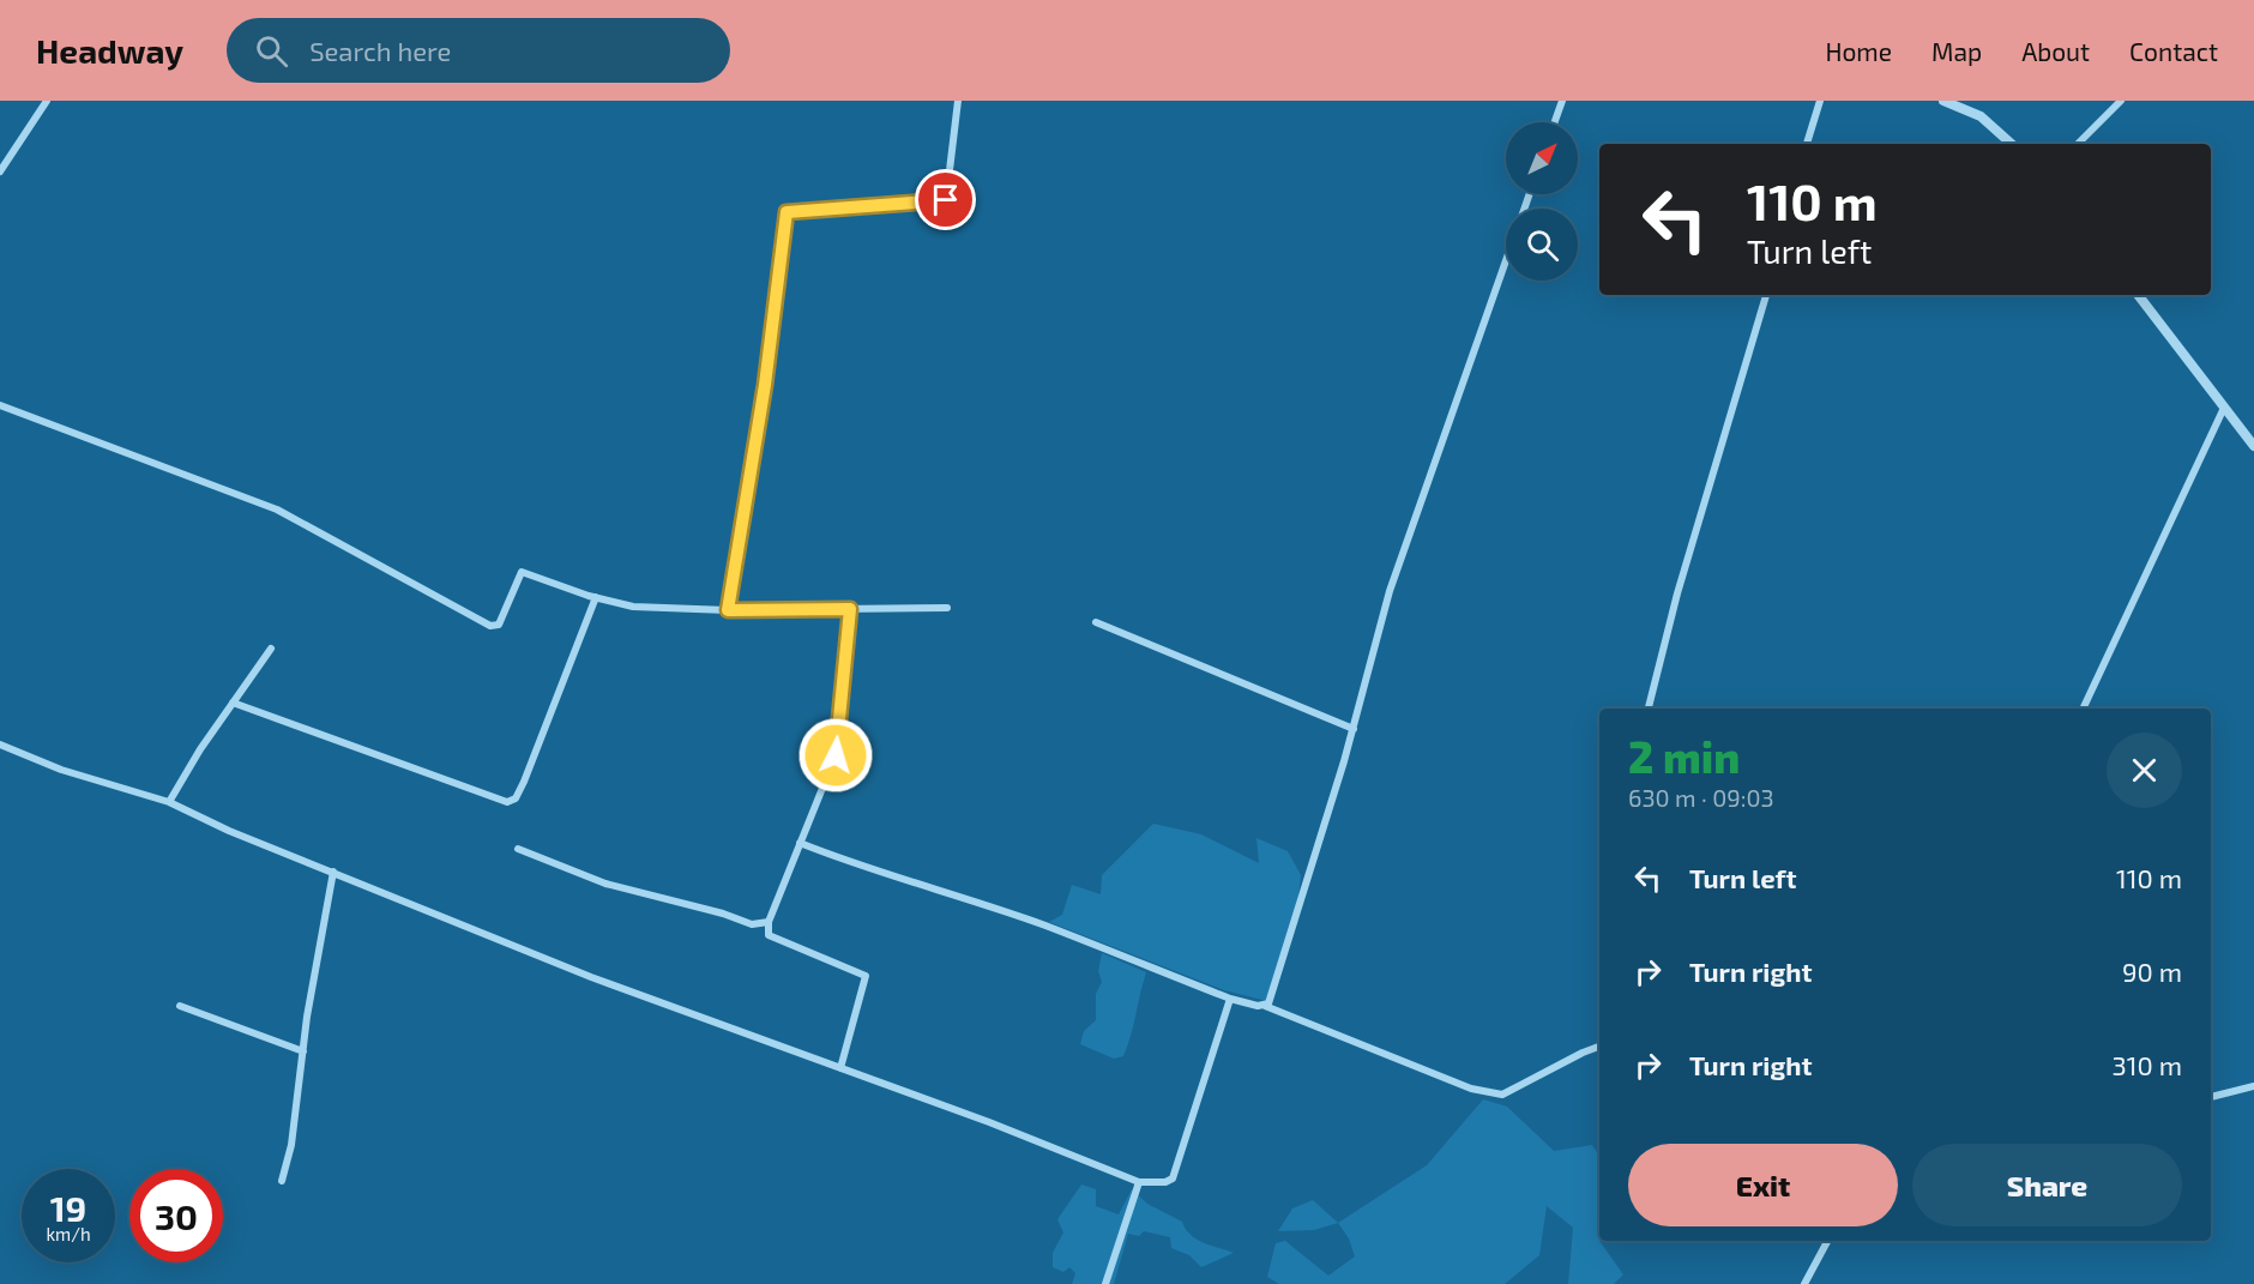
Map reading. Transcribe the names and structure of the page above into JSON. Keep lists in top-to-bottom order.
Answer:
{
  "north": "top right",
  "page": {
    "header": "Headway",
    "search": "Search here",
    "nav": [
      "Home",
      "Map",
      "About",
      "Contact"
    ],
    "turn": ["110 m", "Turn left"],
    "heading": ["2 min", "630 m · 09:03"],
    "list": [
      {
        "name": "Turn left",
        "value": "110 m"
      },
      {
        "name": "Turn right",
        "value": "90 m"
      },
      {
        "name": "Turn right",
        "value": "310 m"
      }
    ],
    "buttons": ["Exit", "Share"],
    "speed": "19 km/h",
    "limit": "30"
  }
}
